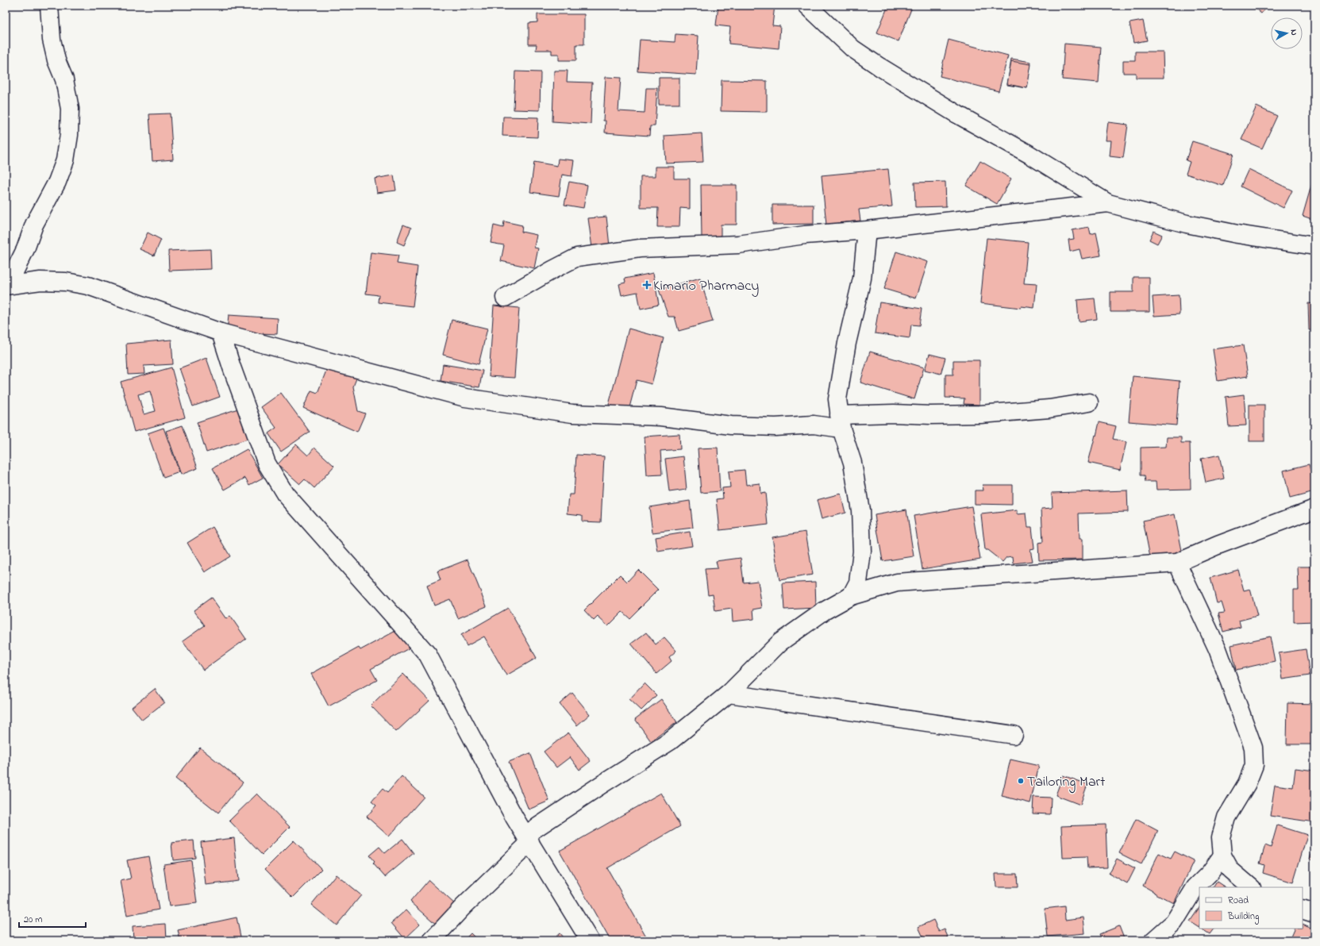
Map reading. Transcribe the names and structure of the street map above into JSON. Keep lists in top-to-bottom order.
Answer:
{
  "places": {
    "health": ["Kimario Pharmacy"],
    "other": ["Tailoring Mart"]
  },
  "legend": ["Road", "Building"],
  "scale_bar": "20 m",
  "north": "right"
}
